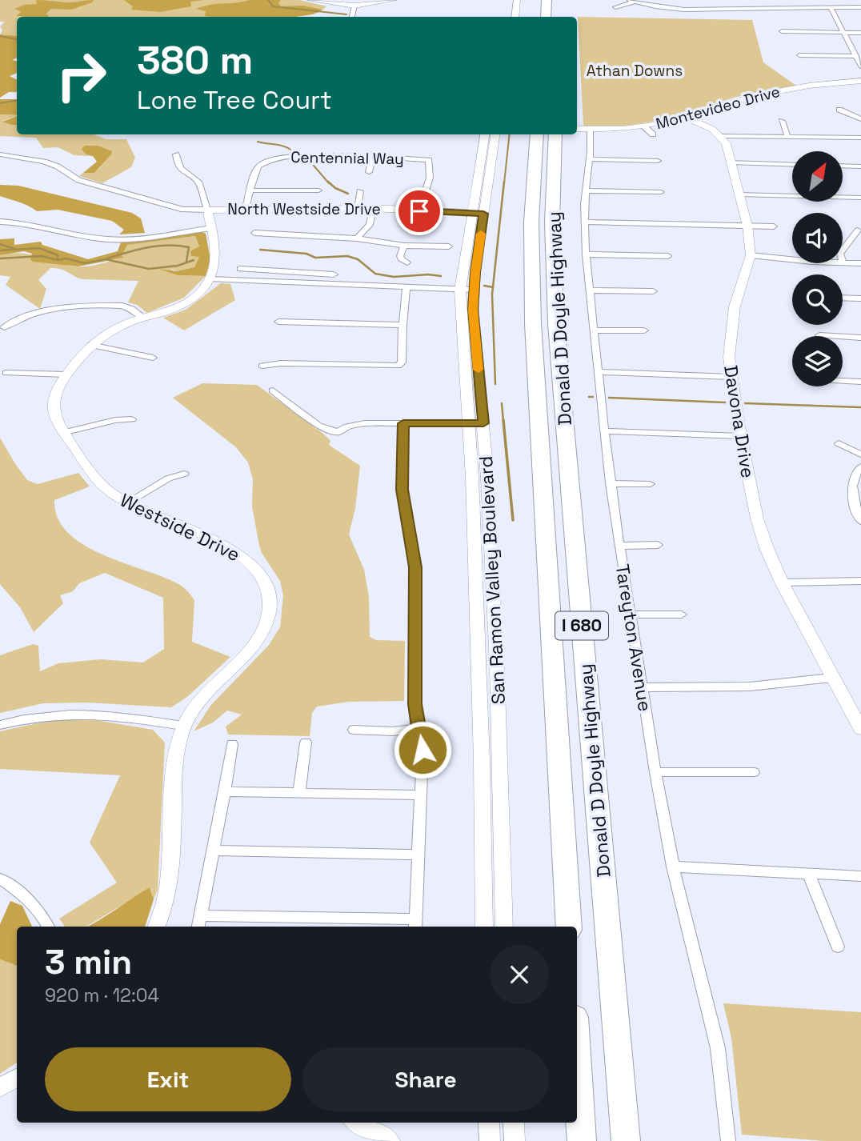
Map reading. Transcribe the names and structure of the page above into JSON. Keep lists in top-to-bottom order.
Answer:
{
  "streets": {
    "highway": ["Donald D Doyle Highway", "I 680"],
    "street": [
      "Montevideo Drive",
      "Centennial Way",
      "North Westside Drive",
      "Davona Drive",
      "Westside Drive",
      "San Ramon Valley Boulevard",
      "Tareyton Avenue"
    ]
  },
  "crossings": [
    ["Montevideo Drive", "Tareyton Avenue"],
    ["Centennial Way", "North Westside Drive"],
    ["North Westside Drive", "Westside Drive"],
    ["North Westside Drive", "San Ramon Valley Boulevard"]
  ],
  "parks": ["Athan Downs"],
  "north": "top right",
  "page": {
    "turn": ["380 m", "Lone Tree Court"],
    "heading": ["3 min", "920 m · 12:04"],
    "buttons": ["Exit", "Share"]
  }
}
